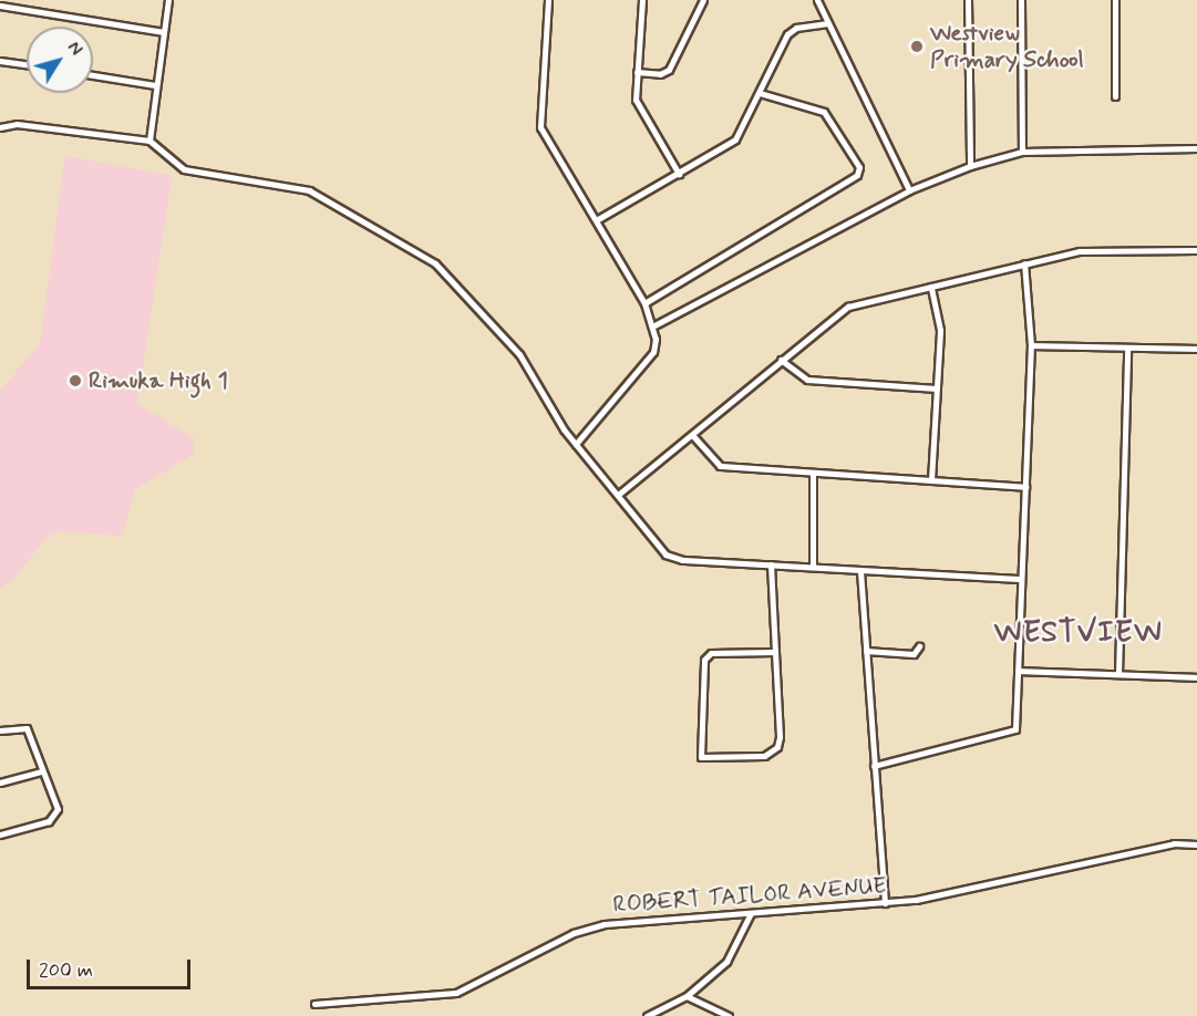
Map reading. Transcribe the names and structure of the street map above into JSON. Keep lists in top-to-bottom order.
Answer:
{
  "streets": {
    "street": ["ROBERT TAILOR AVENUE"]
  },
  "districts": ["WESTVIEW"],
  "places": ["Westview Primary School", "Rimuka High 1"],
  "scale_bar": "200 m",
  "north": "top right"
}
